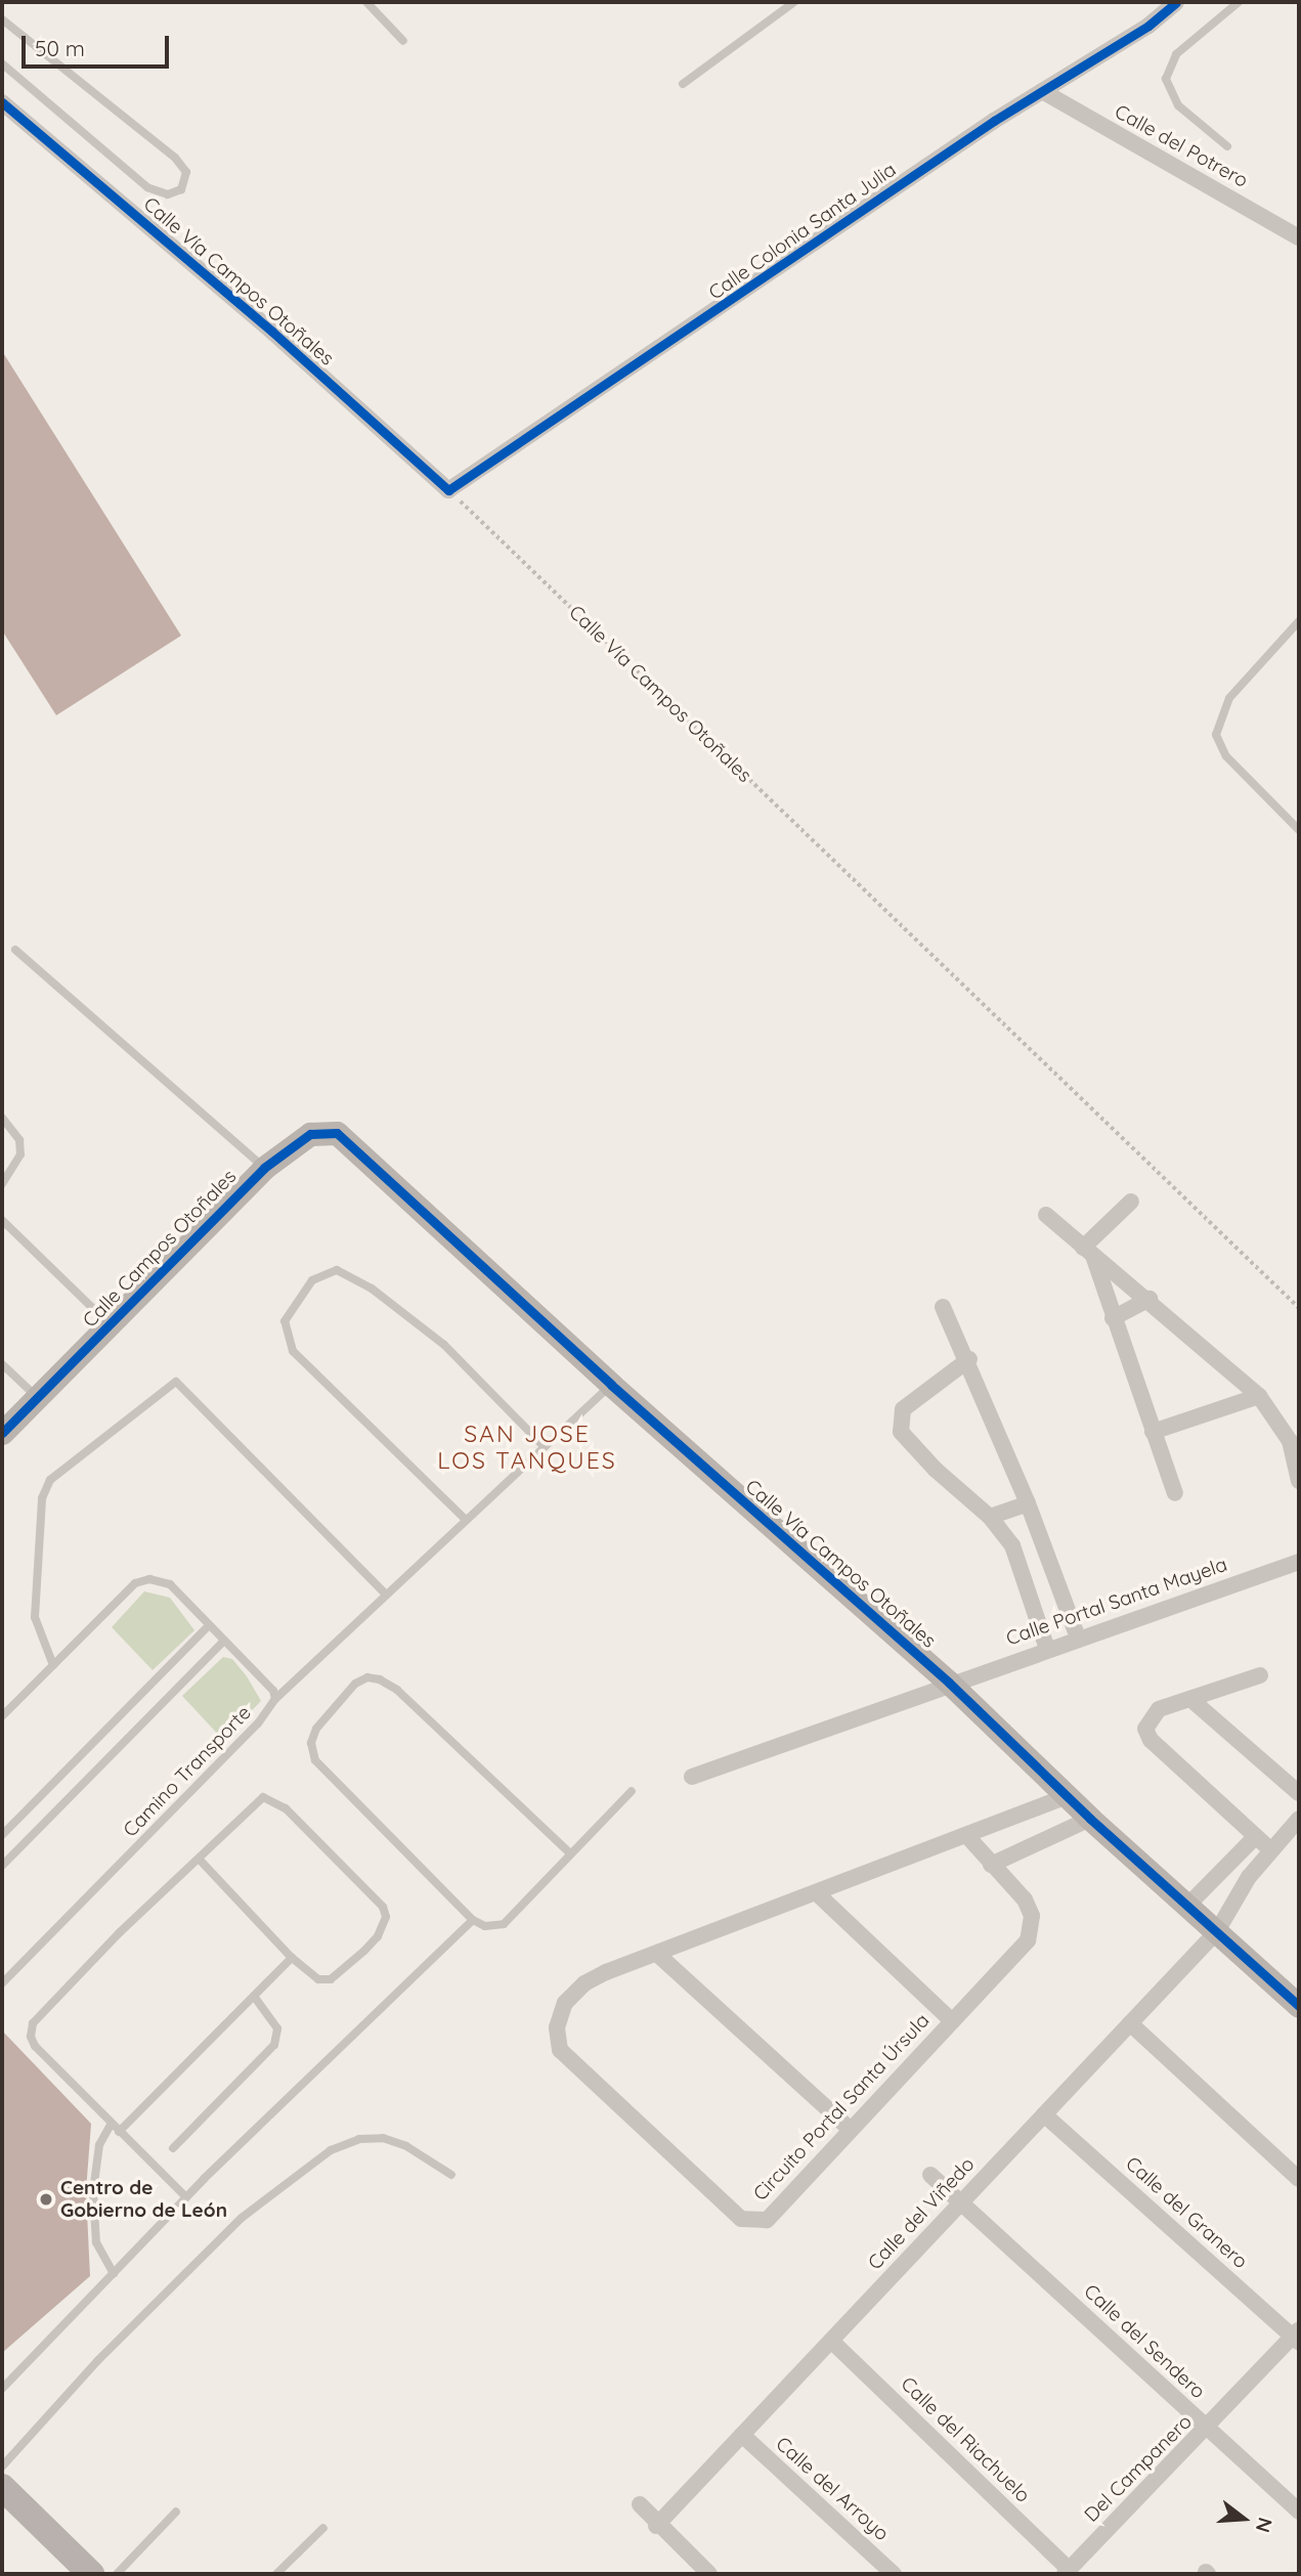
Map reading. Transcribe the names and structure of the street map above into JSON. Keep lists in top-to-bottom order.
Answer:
{
  "streets": {
    "street": [
      "Calle del Potrero",
      "Calle Colonia Santa Julia",
      "Calle Vía Campos Otoñales",
      "Calle Campos Otoñales",
      "Calle Portal Santa Mayela",
      "Circuito Portal Santa Úrsula",
      "Calle del Granero",
      "Calle del Viñedo",
      "Calle del Sendero",
      "Calle del Riachuelo",
      "Del Campanero",
      "Calle del Arroyo"
    ],
    "lane": ["Camino Transporte"]
  },
  "crossings": [
    ["Calle del Potrero", "Calle Colonia Santa Julia"],
    ["Calle Colonia Santa Julia", "Calle Vía Campos Otoñales"],
    ["Calle Vía Campos Otoñales", "Calle Campos Otoñales"],
    ["Calle Vía Campos Otoñales", "Calle Portal Santa Mayela"],
    ["Calle Vía Campos Otoñales", "Circuito Portal Santa Úrsula"],
    ["Calle Vía Campos Otoñales", "Calle del Viñedo"],
    ["Calle del Granero", "Calle del Viñedo"],
    ["Calle del Granero", "Del Campanero"],
    ["Calle del Viñedo", "Calle del Sendero"],
    ["Calle del Viñedo", "Calle del Riachuelo"],
    ["Calle del Viñedo", "Calle del Arroyo"],
    ["Calle del Sendero", "Del Campanero"],
    ["Calle del Riachuelo", "Del Campanero"]
  ],
  "districts": ["SAN JOSE LOS TANQUES"],
  "places": ["Centro de Gobierno de León"],
  "scale_bar": "50 m",
  "north": "right"
}
